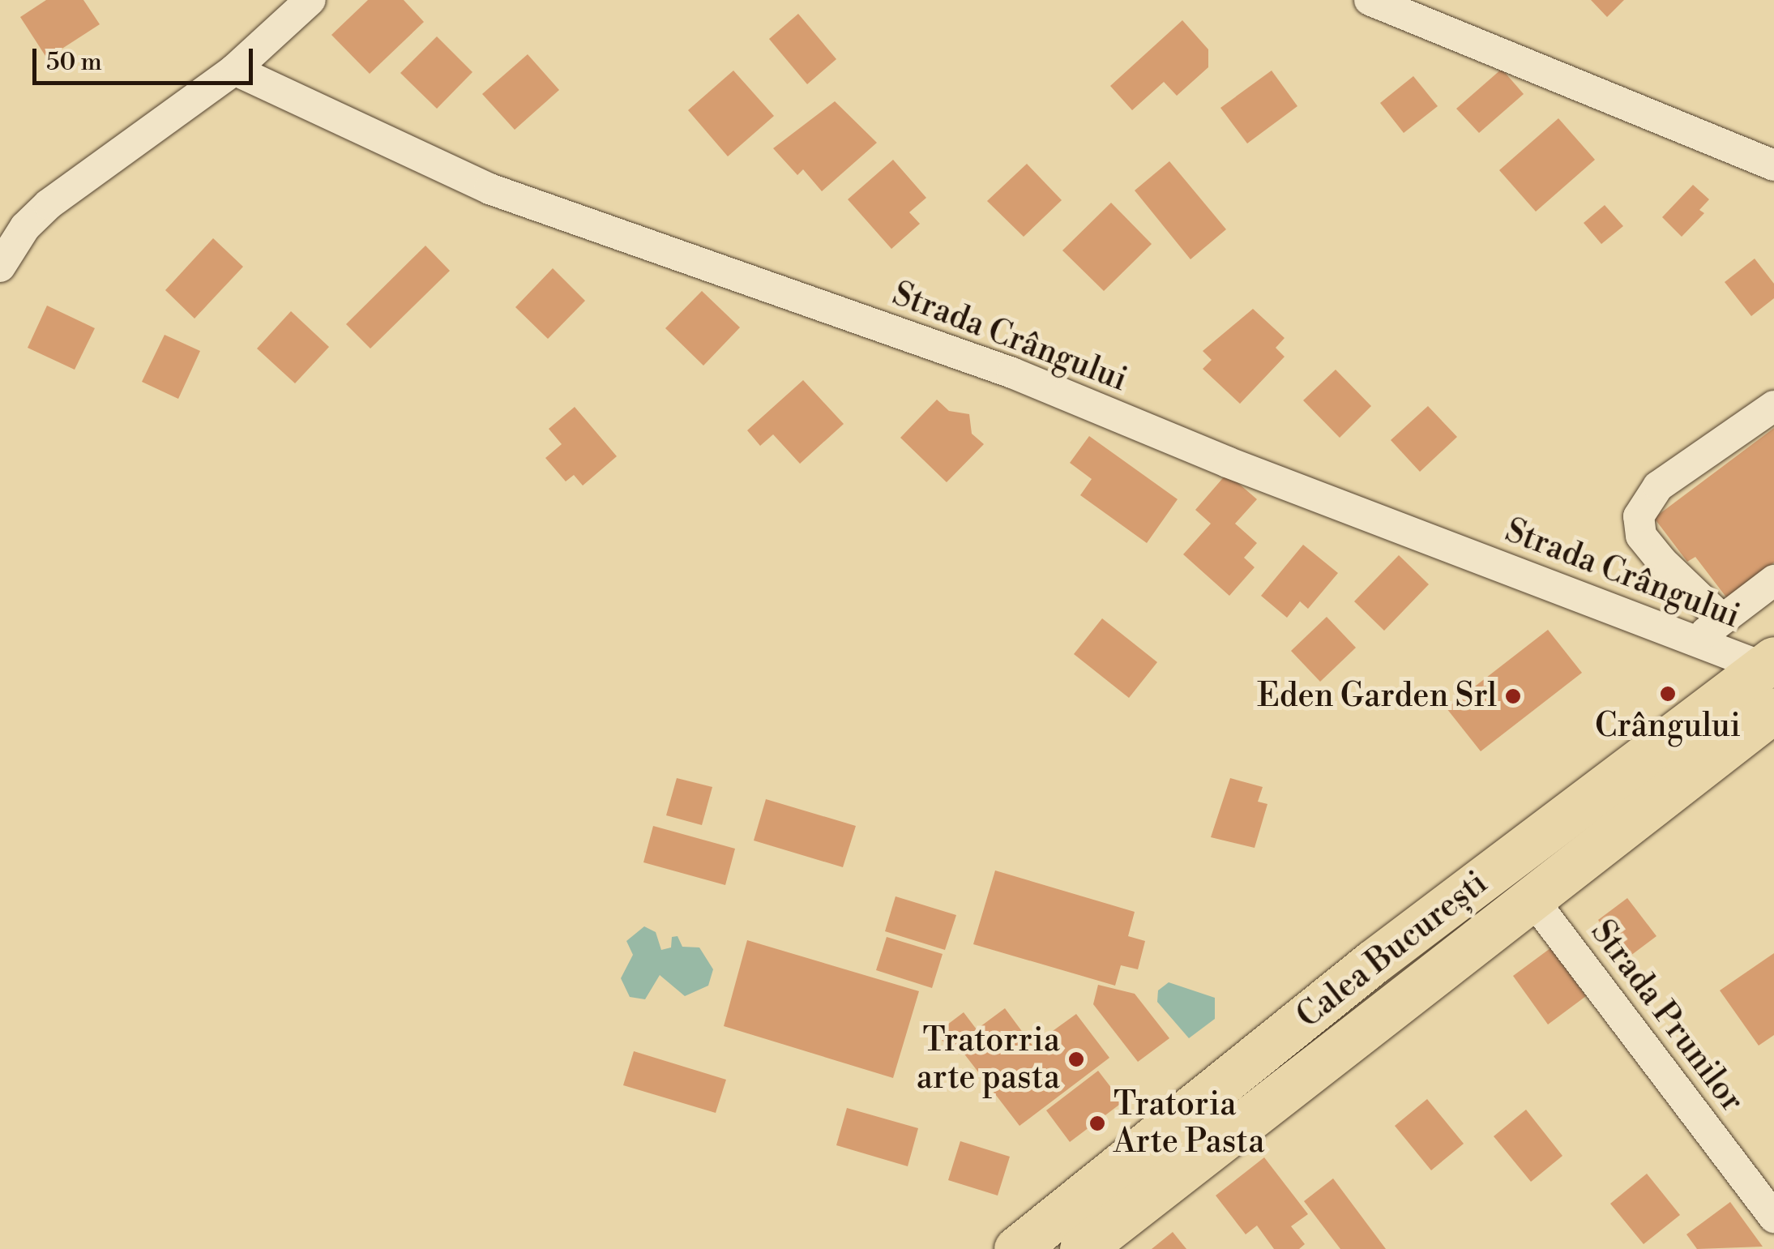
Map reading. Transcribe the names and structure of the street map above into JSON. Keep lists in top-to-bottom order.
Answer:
{
  "streets": {
    "highway": ["Calea București"],
    "street": ["Strada Crângului", "Strada Prunilor"]
  },
  "crossings": [
    ["Strada Crângului", "Calea București"],
    ["Calea București", "Strada Prunilor"]
  ],
  "places": [
    "Crângului",
    "Eden Garden Srl",
    "Tratorria arte pasta",
    "Tratoria Arte Pasta"
  ],
  "scale_bar": "50 m"
}
